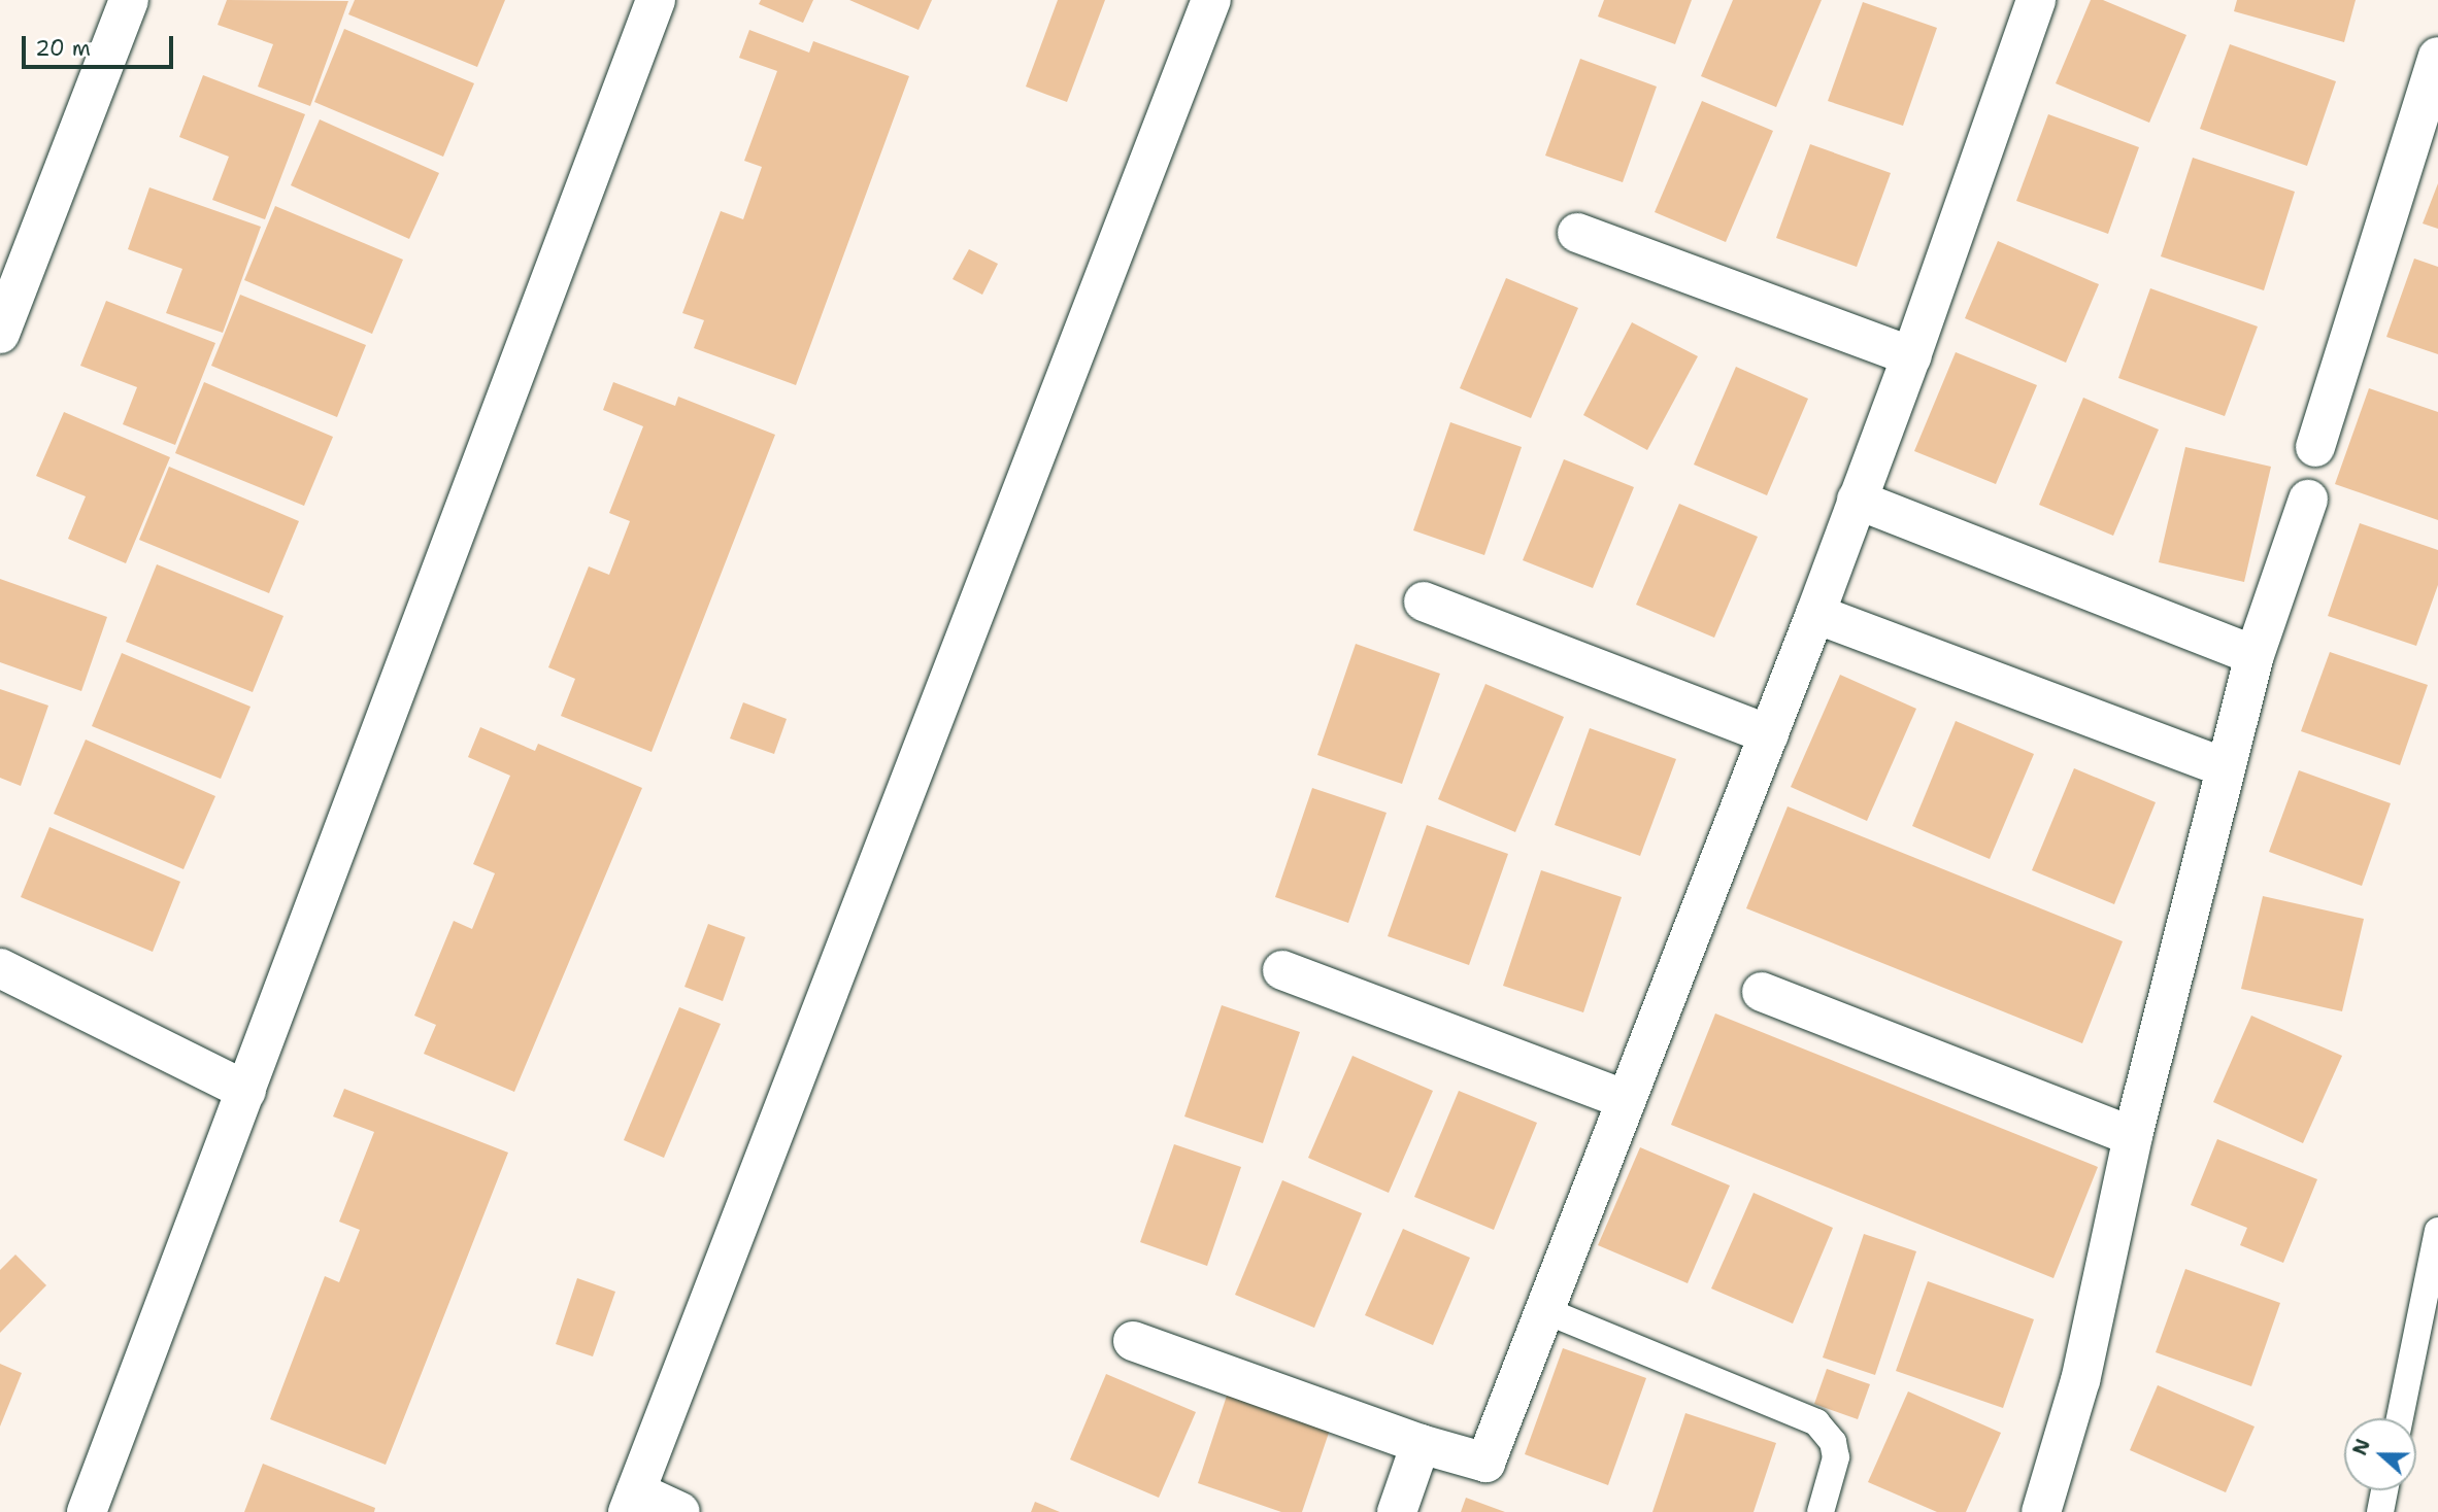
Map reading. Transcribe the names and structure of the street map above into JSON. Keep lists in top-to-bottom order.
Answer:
{
  "scale_bar": "20 m",
  "north": "left"
}
